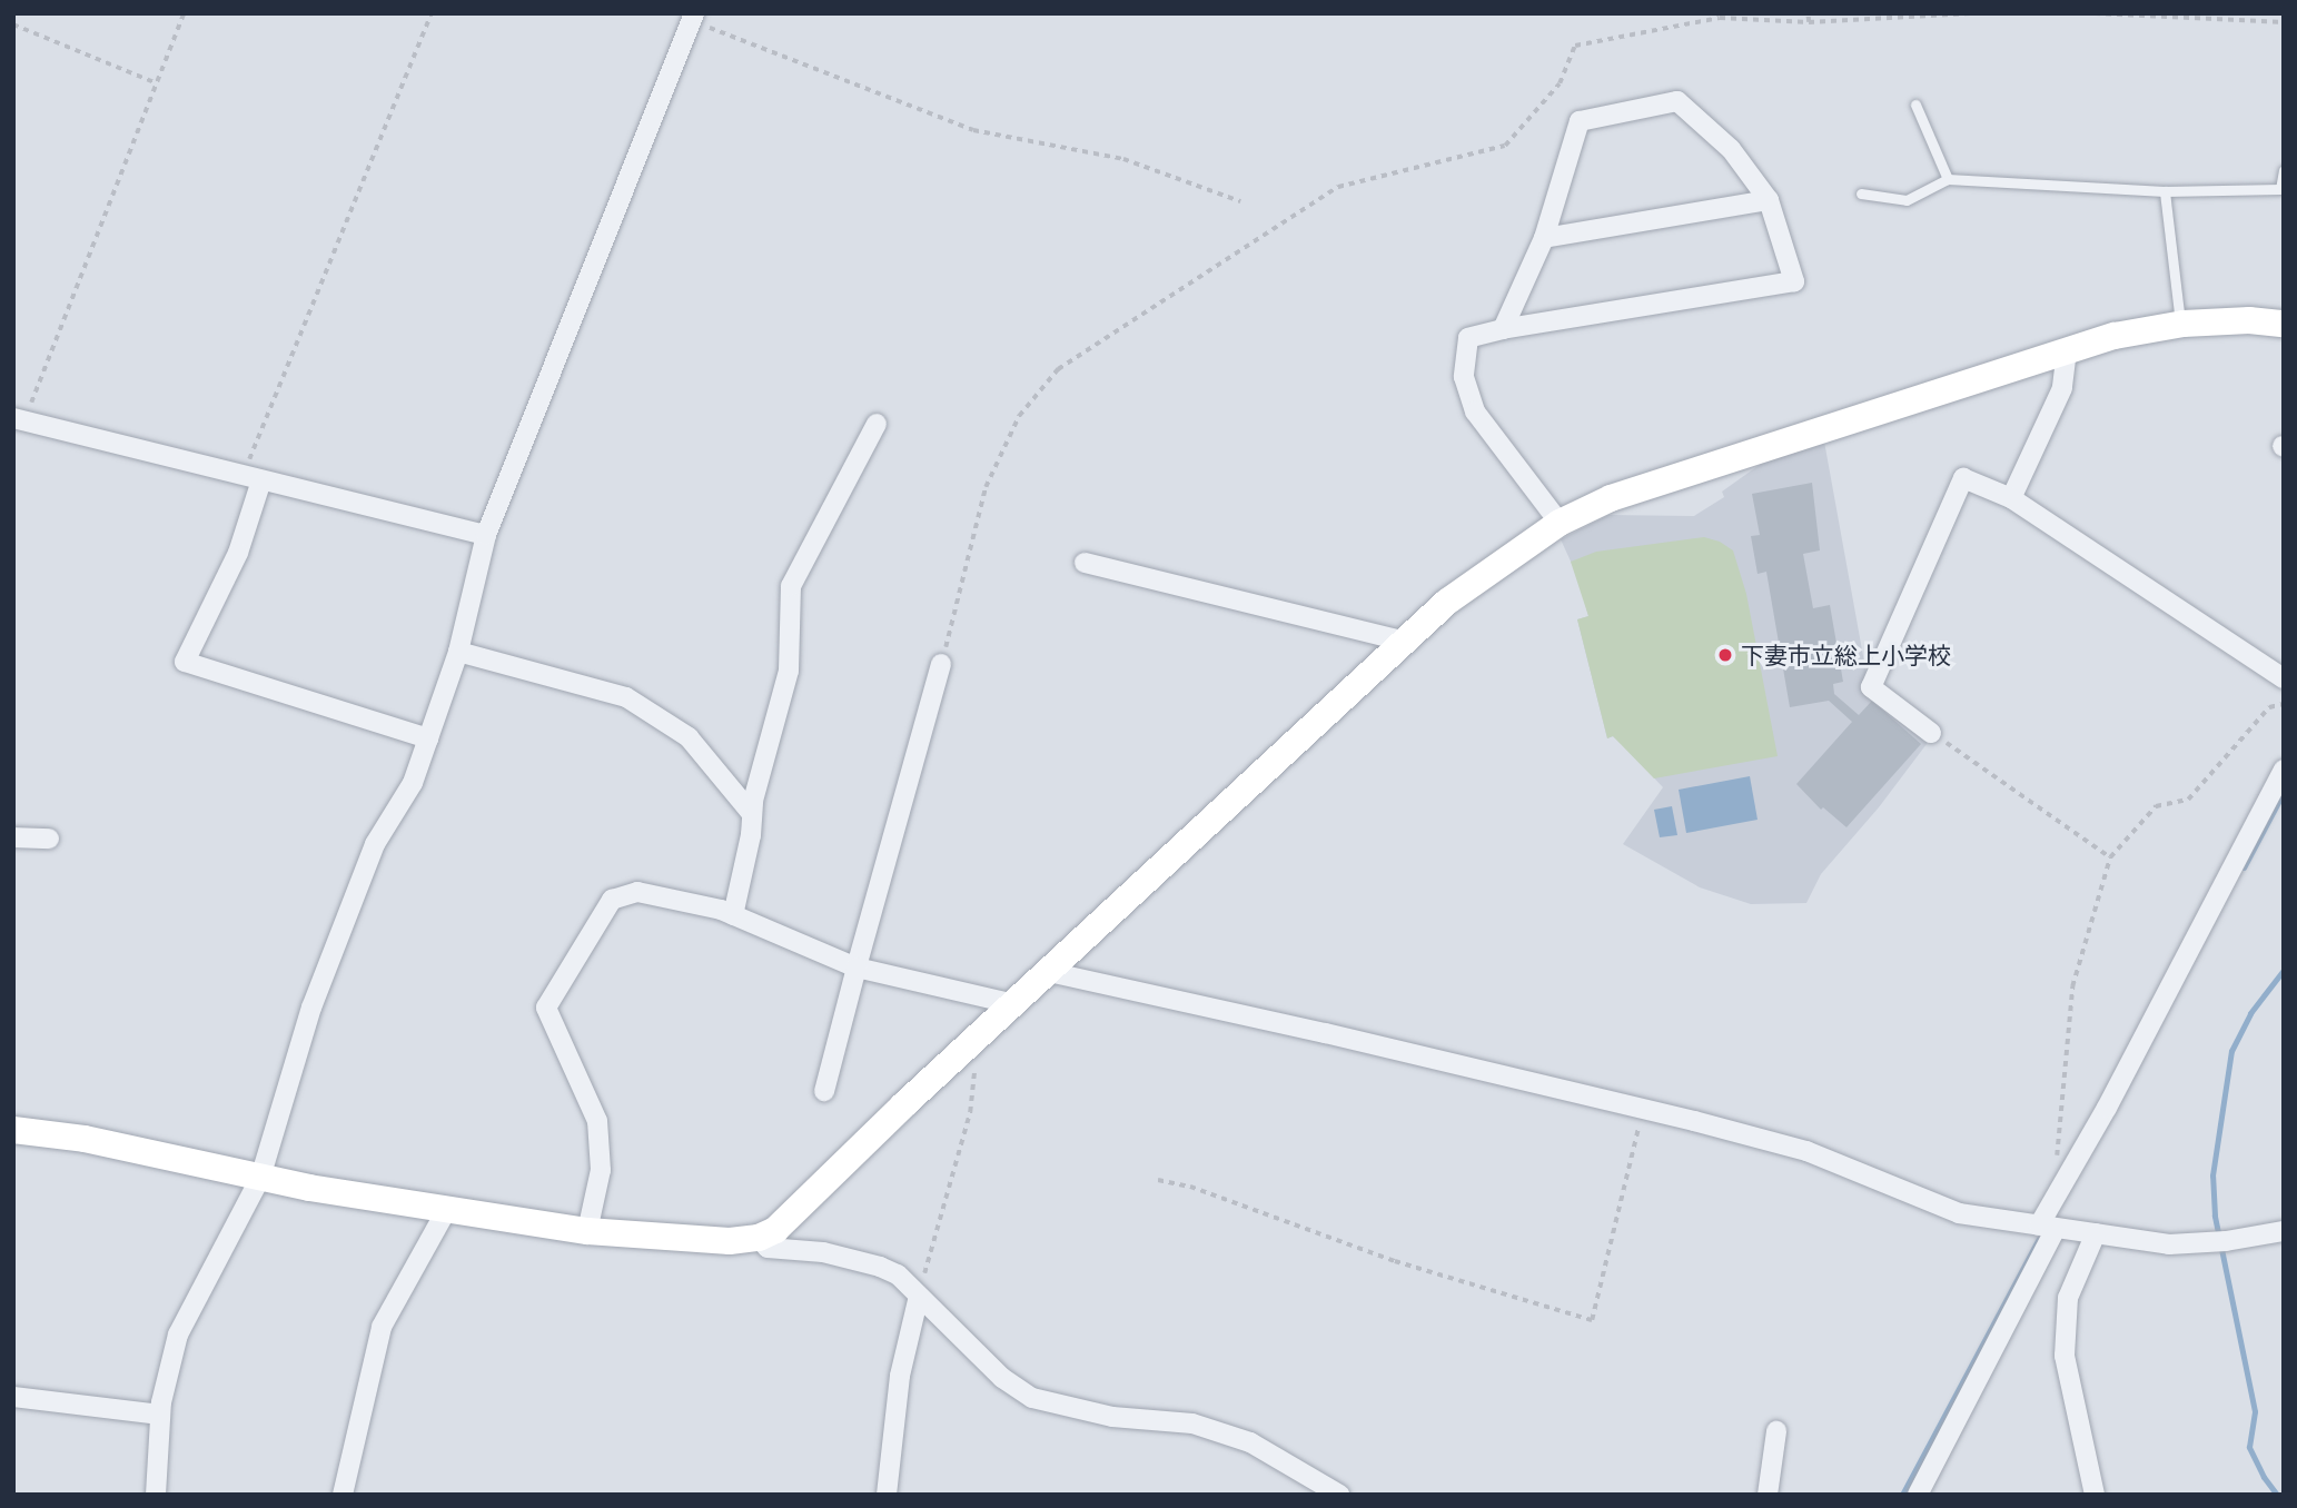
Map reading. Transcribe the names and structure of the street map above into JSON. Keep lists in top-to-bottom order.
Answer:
{
  "places": ["下妻市立総上小学校"]
}
